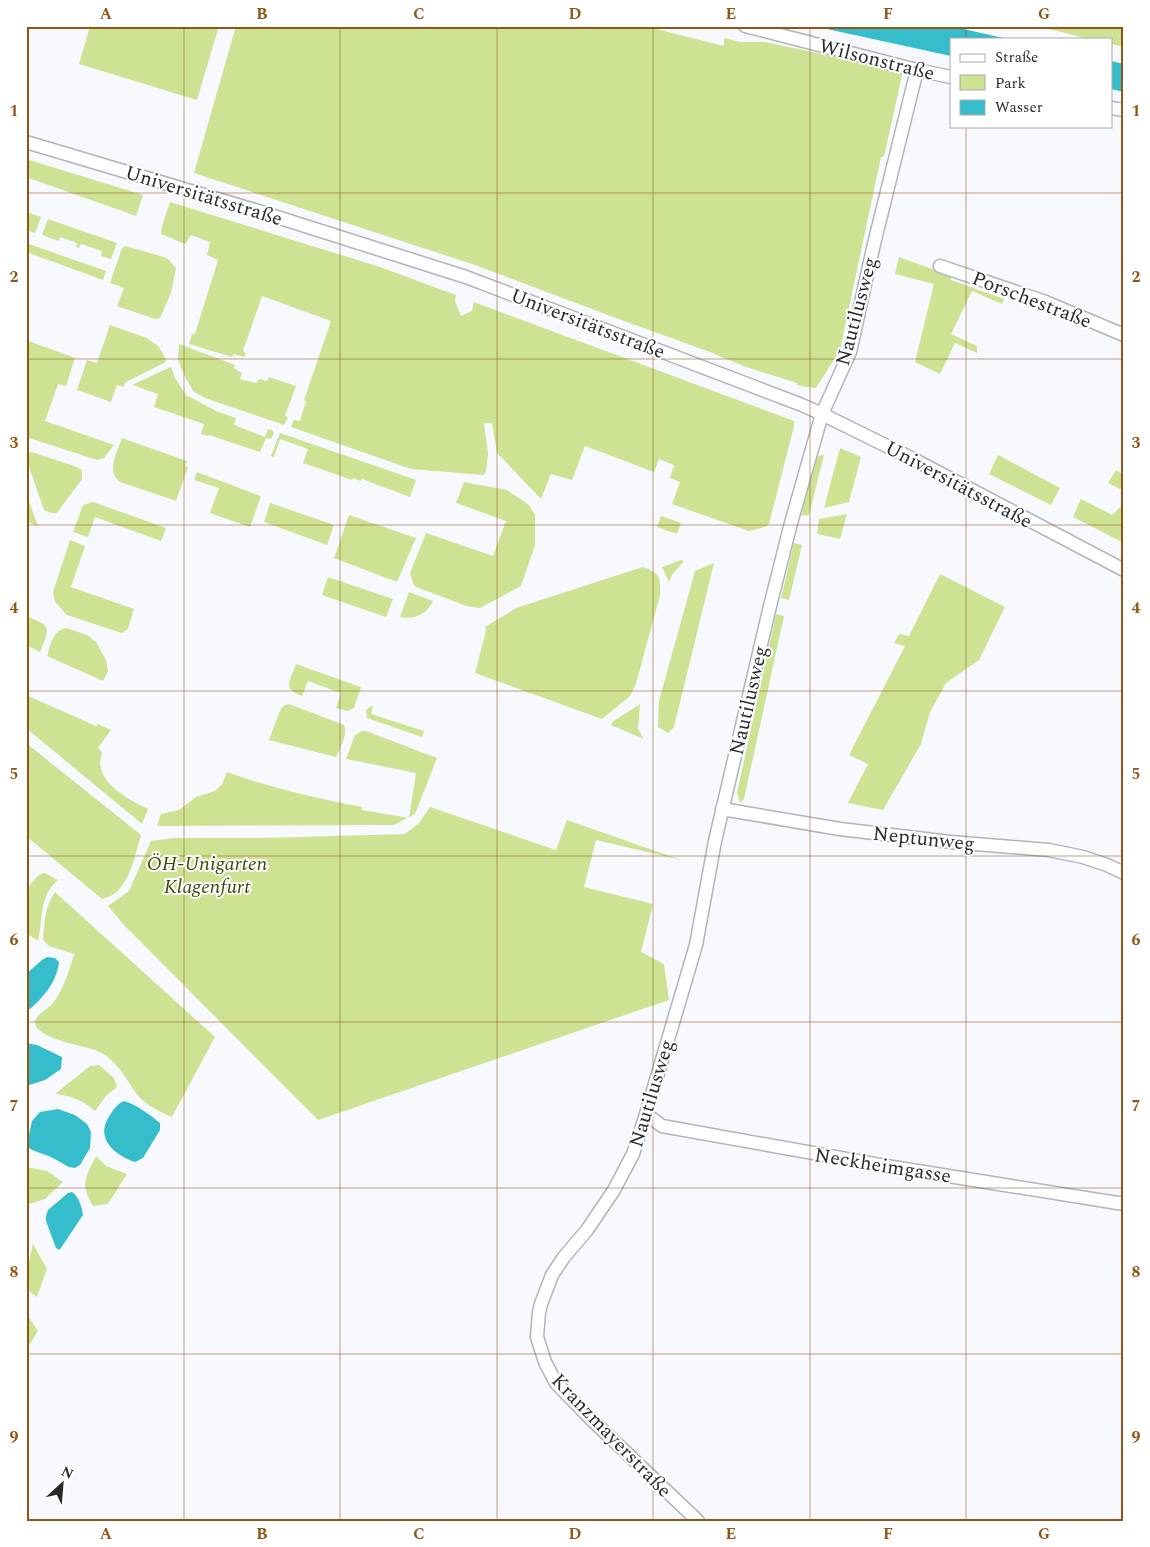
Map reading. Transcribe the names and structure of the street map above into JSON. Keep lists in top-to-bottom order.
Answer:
{
  "streets": {
    "street": [
      "Wilsonstraße",
      "Universitätsstraße",
      "Porschestraße",
      "Nautilusweg",
      "Neptunweg",
      "Neckheimgasse",
      "Kranzmayerstraße"
    ]
  },
  "crossings": [
    ["Wilsonstraße", "Nautilusweg"],
    ["Universitätsstraße", "Nautilusweg"],
    ["Nautilusweg", "Neptunweg"],
    ["Nautilusweg", "Neckheimgasse"],
    ["Nautilusweg", "Kranzmayerstraße"]
  ],
  "parks": ["ÖH-Unigarten Klagenfurt"],
  "legend": ["Straße", "Park", "Wasser"],
  "north": "top right",
  "grid": {
    "columns": [
      "A",
      "B",
      "C",
      "D",
      "E",
      "F",
      "G"
    ],
    "rows": [
      "1",
      "2",
      "3",
      "4",
      "5",
      "6",
      "7",
      "8",
      "9"
    ]
  }
}
